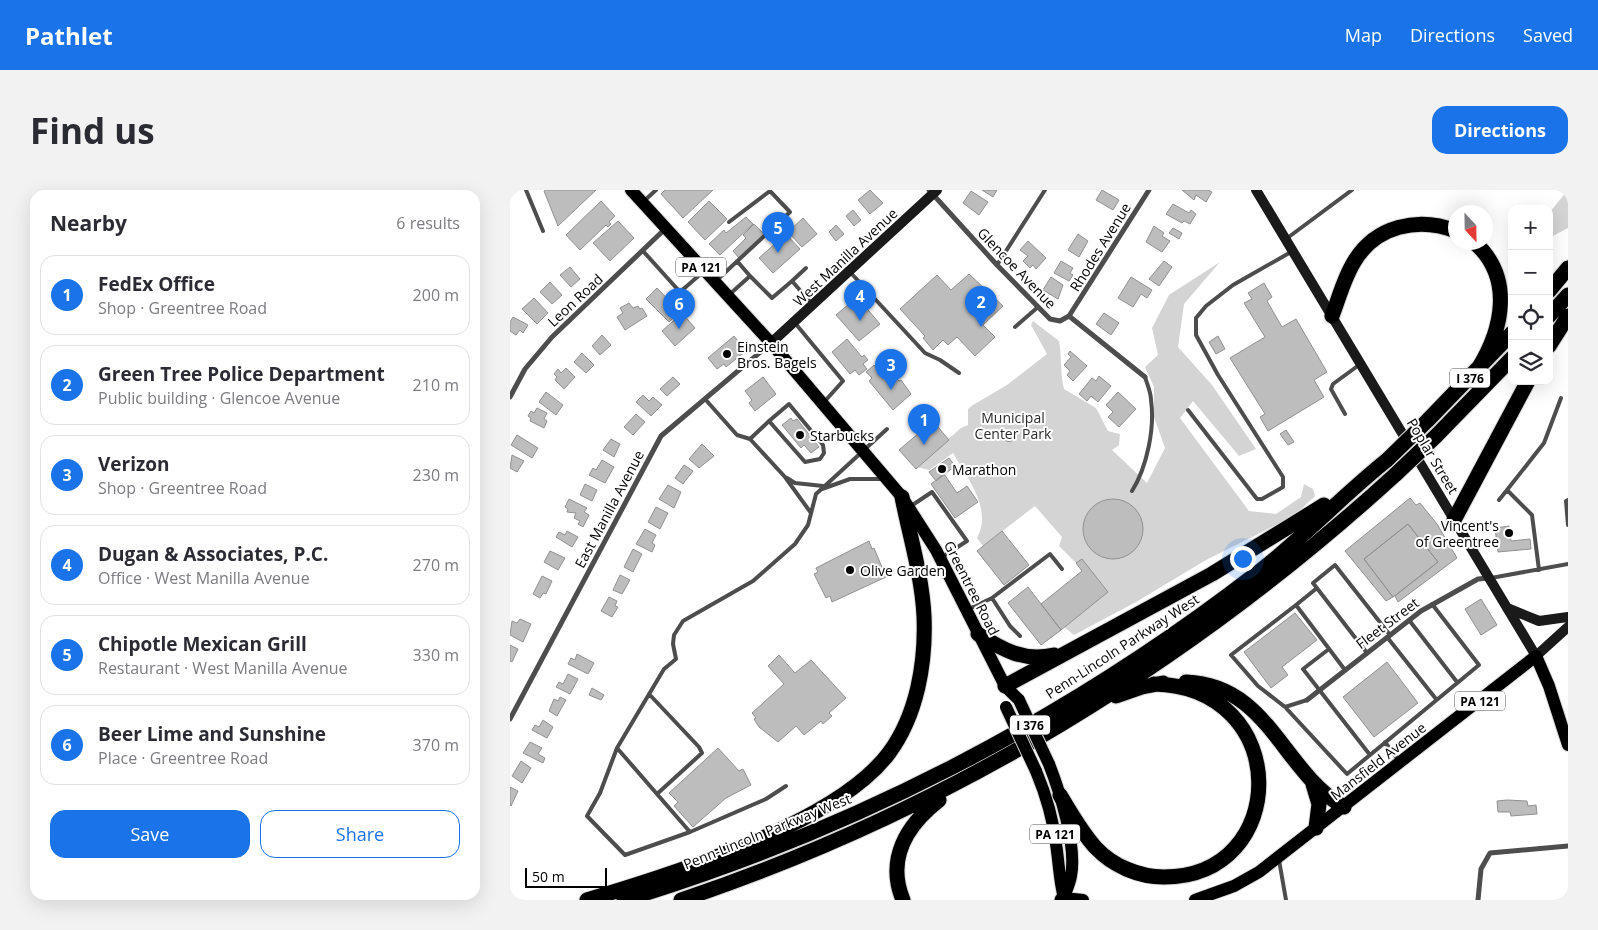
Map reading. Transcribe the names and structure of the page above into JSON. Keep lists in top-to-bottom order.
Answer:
{
  "streets": {
    "highway": ["I 376", "Penn-Lincoln Parkway West"],
    "main road": [
      "West Manilla Avenue",
      "PA 121",
      "Poplar Street",
      "Greentree Road",
      "Mansfield Avenue"
    ],
    "street": [
      "Rhodes Avenue",
      "Glencoe Avenue",
      "Leon Road",
      "East Manilla Avenue",
      "Fleet Street"
    ]
  },
  "crossings": [
    ["Rhodes Avenue", "Glencoe Avenue"],
    ["West Manilla Avenue", "Glencoe Avenue"],
    ["West Manilla Avenue", "East Manilla Avenue"],
    ["West Manilla Avenue", "Greentree Road"],
    ["Leon Road", "Greentree Road"],
    ["Poplar Street", "Fleet Street"],
    ["Poplar Street", "Mansfield Avenue"],
    ["East Manilla Avenue", "Greentree Road"]
  ],
  "parks": ["Municipal Center Park"],
  "places": [
    "Einstein Bros. Bagels",
    "Starbucks",
    "Marathon",
    "Vincent's of Greentree",
    "Olive Garden"
  ],
  "scale_bar": "50 m",
  "north": "bottom",
  "page": {
    "header": "Pathlet",
    "nav": ["Map", "Directions", "Saved"],
    "buttons": [
      "Directions",
      ["Save", "Share"]
    ],
    "title": "Find us",
    "heading": ["Nearby", "6 results"],
    "map_buttons": ["+", "−"],
    "pins": [
      "5",
      "4",
      "2",
      "6",
      "3",
      "1"
    ],
    "list": [
      {
        "mark": "1",
        "name": "FedEx Office",
        "note": "Shop · Greentree Road",
        "value": "200 m"
      },
      {
        "mark": "2",
        "name": "Green Tree Police Department",
        "note": "Public building · Glencoe Avenue",
        "value": "210 m"
      },
      {
        "mark": "3",
        "name": "Verizon",
        "note": "Shop · Greentree Road",
        "value": "230 m"
      },
      {
        "mark": "4",
        "name": "Dugan & Associates, P.C.",
        "note": "Office · West Manilla Avenue",
        "value": "270 m"
      },
      {
        "mark": "5",
        "name": "Chipotle Mexican Grill",
        "note": "Restaurant · West Manilla Avenue",
        "value": "330 m"
      },
      {
        "mark": "6",
        "name": "Beer Lime and Sunshine",
        "note": "Place · Greentree Road",
        "value": "370 m"
      }
    ],
    "scale": "50 m"
  }
}
